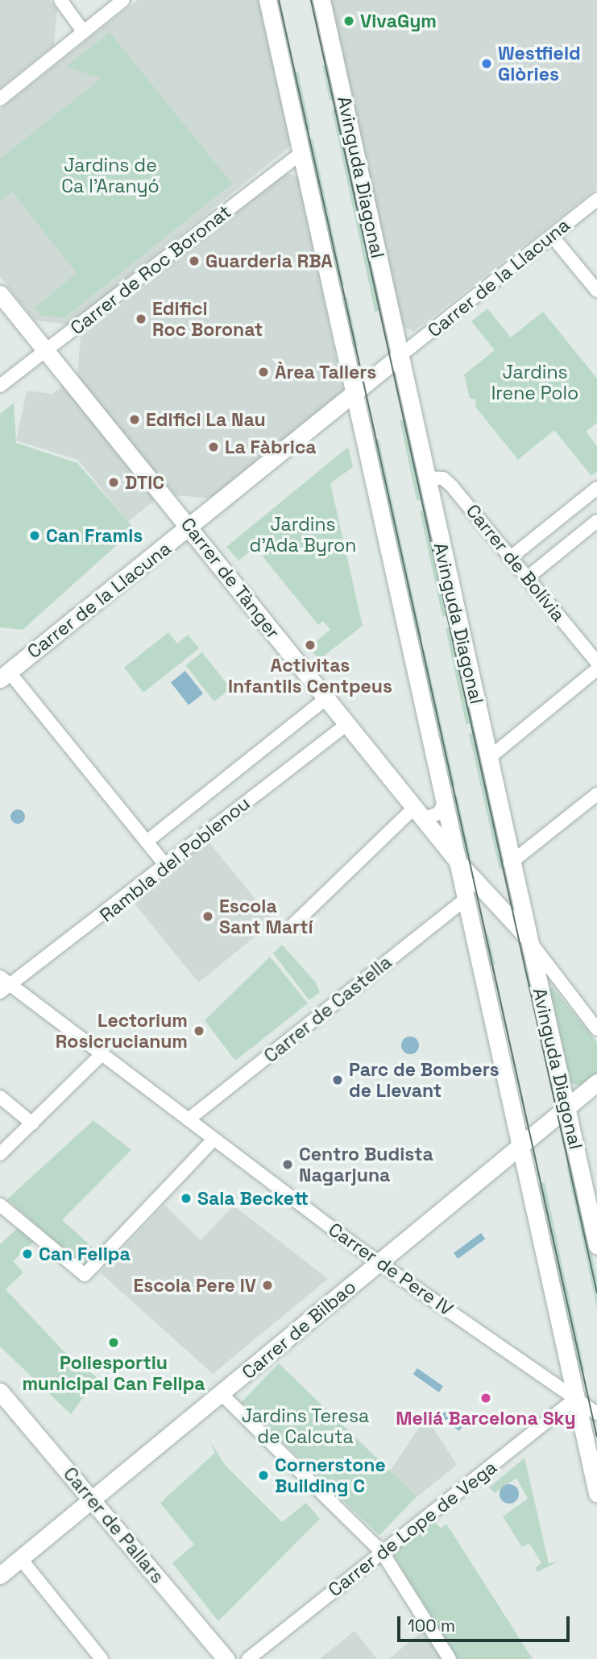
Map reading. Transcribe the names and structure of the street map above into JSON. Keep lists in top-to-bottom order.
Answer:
{
  "streets": {
    "street": [
      "Avinguda Diagonal",
      "Carrer de Roc Boronat",
      "Carrer de la Llacuna",
      "Carrer de Bolívia",
      "Carrer de Tànger",
      "Rambla del Poblenou",
      "Carrer de Castella",
      "Carrer de Pere IV",
      "Carrer de Bilbao",
      "Carrer de Pallars",
      "Carrer de Lope de Vega"
    ]
  },
  "crossings": [
    ["Avinguda Diagonal", "Carrer de la Llacuna"],
    ["Avinguda Diagonal", "Carrer de Bolívia"],
    ["Avinguda Diagonal", "Carrer de Tànger"],
    ["Avinguda Diagonal", "Carrer de Bilbao"],
    ["Carrer de Roc Boronat", "Carrer de Tànger"],
    ["Carrer de la Llacuna", "Carrer de Tànger"],
    ["Carrer de Tànger", "Rambla del Poblenou"],
    ["Rambla del Poblenou", "Carrer de Pere IV"],
    ["Carrer de Castella", "Carrer de Pere IV"],
    ["Carrer de Pere IV", "Carrer de Bilbao"],
    ["Carrer de Pere IV", "Carrer de Lope de Vega"],
    ["Carrer de Bilbao", "Carrer de Pallars"]
  ],
  "parks": [
    "Jardins de Ca l'Aranyó",
    "Jardins Irene Polo",
    "Jardins d'Ada Byron",
    "Jardins Teresa de Calcuta"
  ],
  "places": [
    "VivaGym",
    "Westfield Glòries",
    "Guarderia RBA",
    "Edifici Roc Boronat",
    "Àrea Tallers",
    "Edifici La Nau",
    "La Fàbrica",
    "DTIC",
    "Can Framis",
    "Activitas Infantils Centpeus",
    "Escola Sant Martí",
    "Lectorium Rosicrucianum",
    "Parc de Bombers de Llevant",
    "Centro Budista Nagarjuna",
    "Sala Beckett",
    "Can Felipa",
    "Escola Pere IV",
    "Poliesportiu municipal Can Felipa",
    "Meliá Barcelona Sky",
    "Cornerstone Building C"
  ],
  "scale_bar": "100 m"
}
